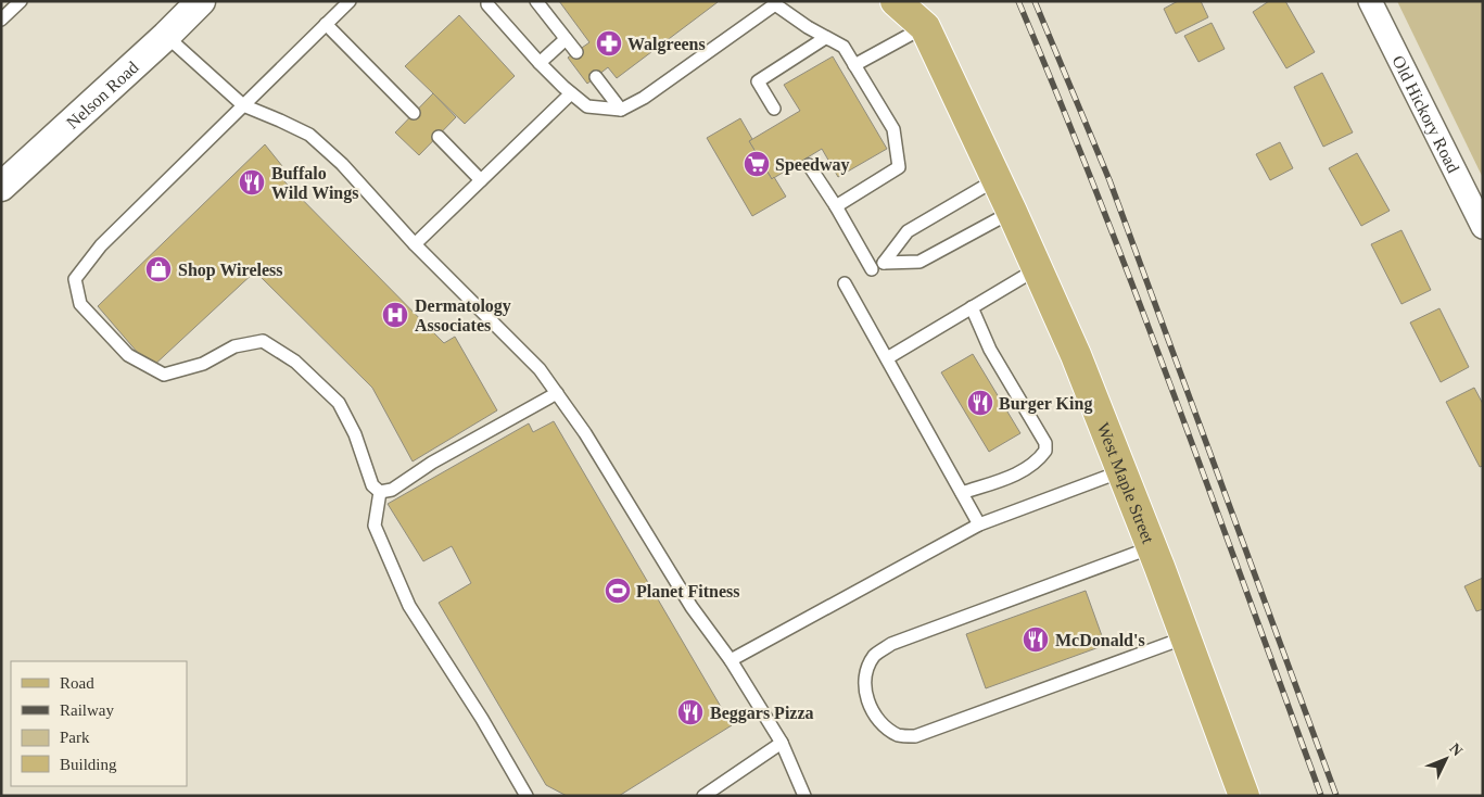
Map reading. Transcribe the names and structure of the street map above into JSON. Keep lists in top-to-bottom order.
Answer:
{
  "streets": {
    "main road": ["West Maple Street"],
    "street": ["Nelson Road", "Old Hickory Road"]
  },
  "places": {
    "pharmacy": ["Walgreens"],
    "supermarket": ["Speedway"],
    "restaurant": [
      "Buffalo Wild Wings",
      "Burger King",
      "McDonald's",
      "Beggars Pizza"
    ],
    "shop": ["Shop Wireless"],
    "hospital": ["Dermatology Associates"],
    "sports": ["Planet Fitness"]
  },
  "legend": [
    "Road",
    "Railway",
    "Park",
    "Building"
  ],
  "north": "top right"
}
